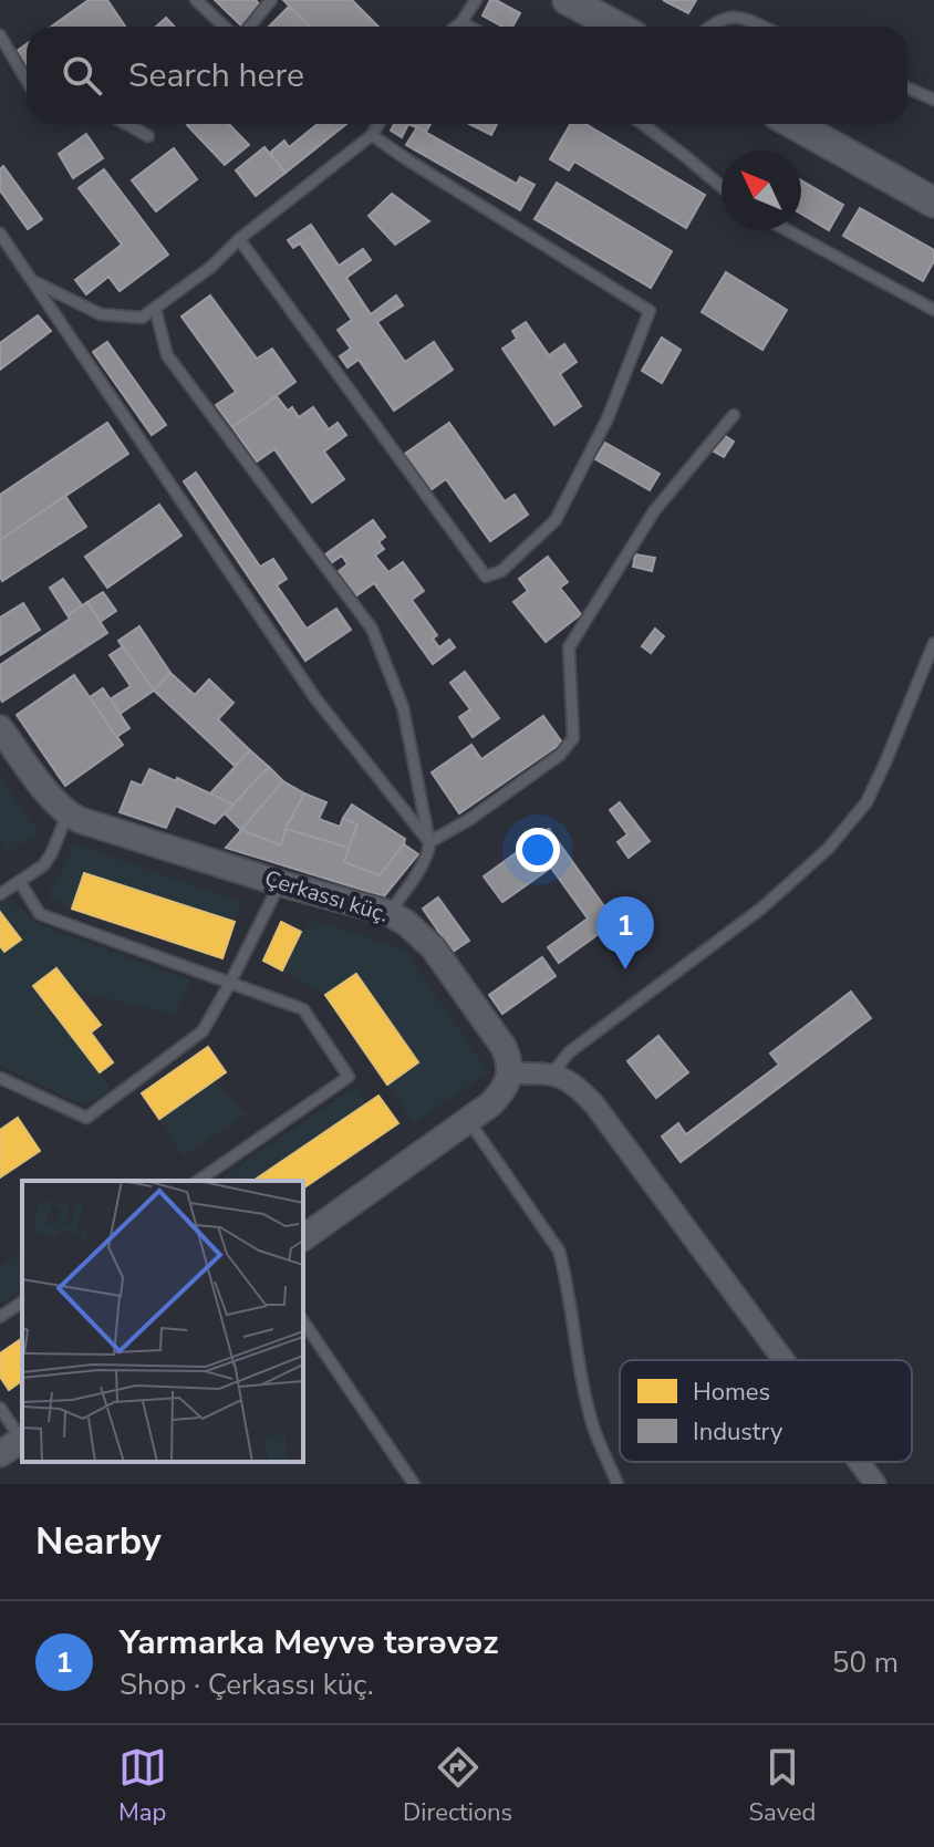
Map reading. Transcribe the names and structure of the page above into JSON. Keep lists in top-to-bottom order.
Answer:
{
  "streets": {
    "street": ["Çerkassı küç."]
  },
  "legend": ["Homes", "Industry"],
  "north": "top left",
  "page": {
    "search": "Search here",
    "pins": "1",
    "heading": "Nearby",
    "list": [
      {
        "mark": "1",
        "name": "Yarmarka Meyvә tәrәvәz",
        "note": "Shop · Çerkassı küç.",
        "value": "50 m"
      }
    ],
    "nav": ["Map", "Directions", "Saved"]
  }
}
